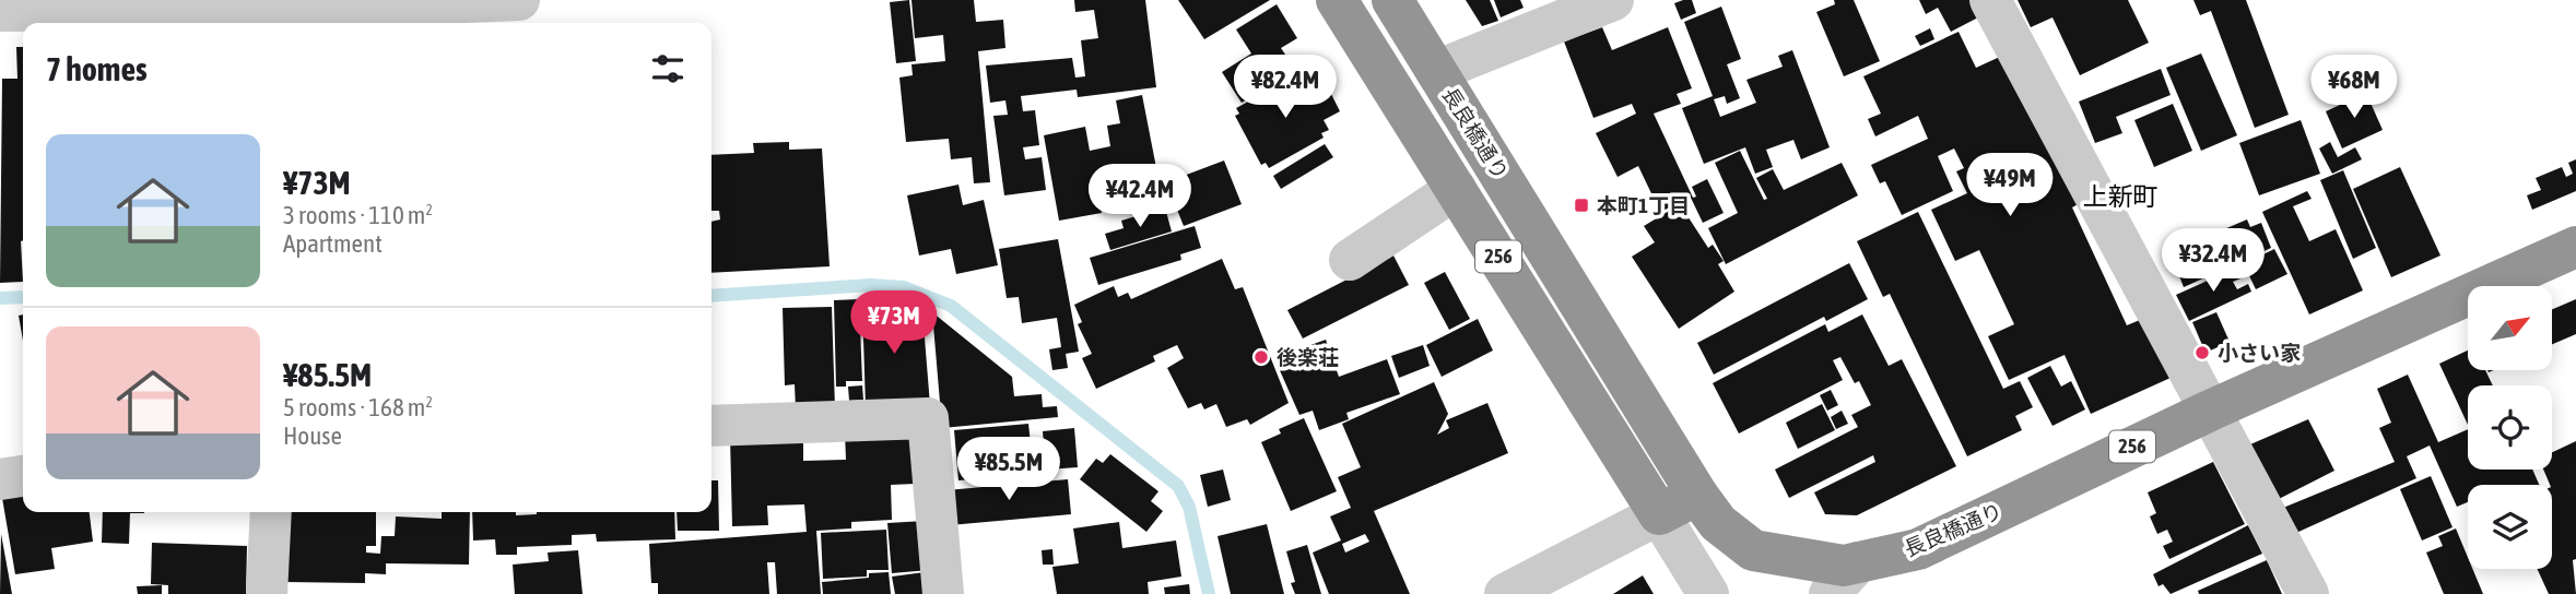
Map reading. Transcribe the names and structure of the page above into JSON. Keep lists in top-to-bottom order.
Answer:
{
  "streets": {
    "highway": ["長良橋通り", "256"]
  },
  "districts": ["上新町"],
  "places": {
    "transit": ["本町1丁目"],
    "other": ["小さい家", "後楽荘"]
  },
  "north": "top right",
  "page": {
    "heading": "7 homes",
    "price": [
      "¥82.4M",
      "¥68M",
      "¥49M",
      "¥42.4M",
      "¥32.4M",
      "¥73M",
      "¥85.5M"
    ],
    "list": [
      {
        "name": "¥73M",
        "note": "3 rooms · 110 m² · Apartment"
      },
      {
        "name": "¥85.5M",
        "note": "5 rooms · 168 m² · House"
      }
    ]
  }
}
